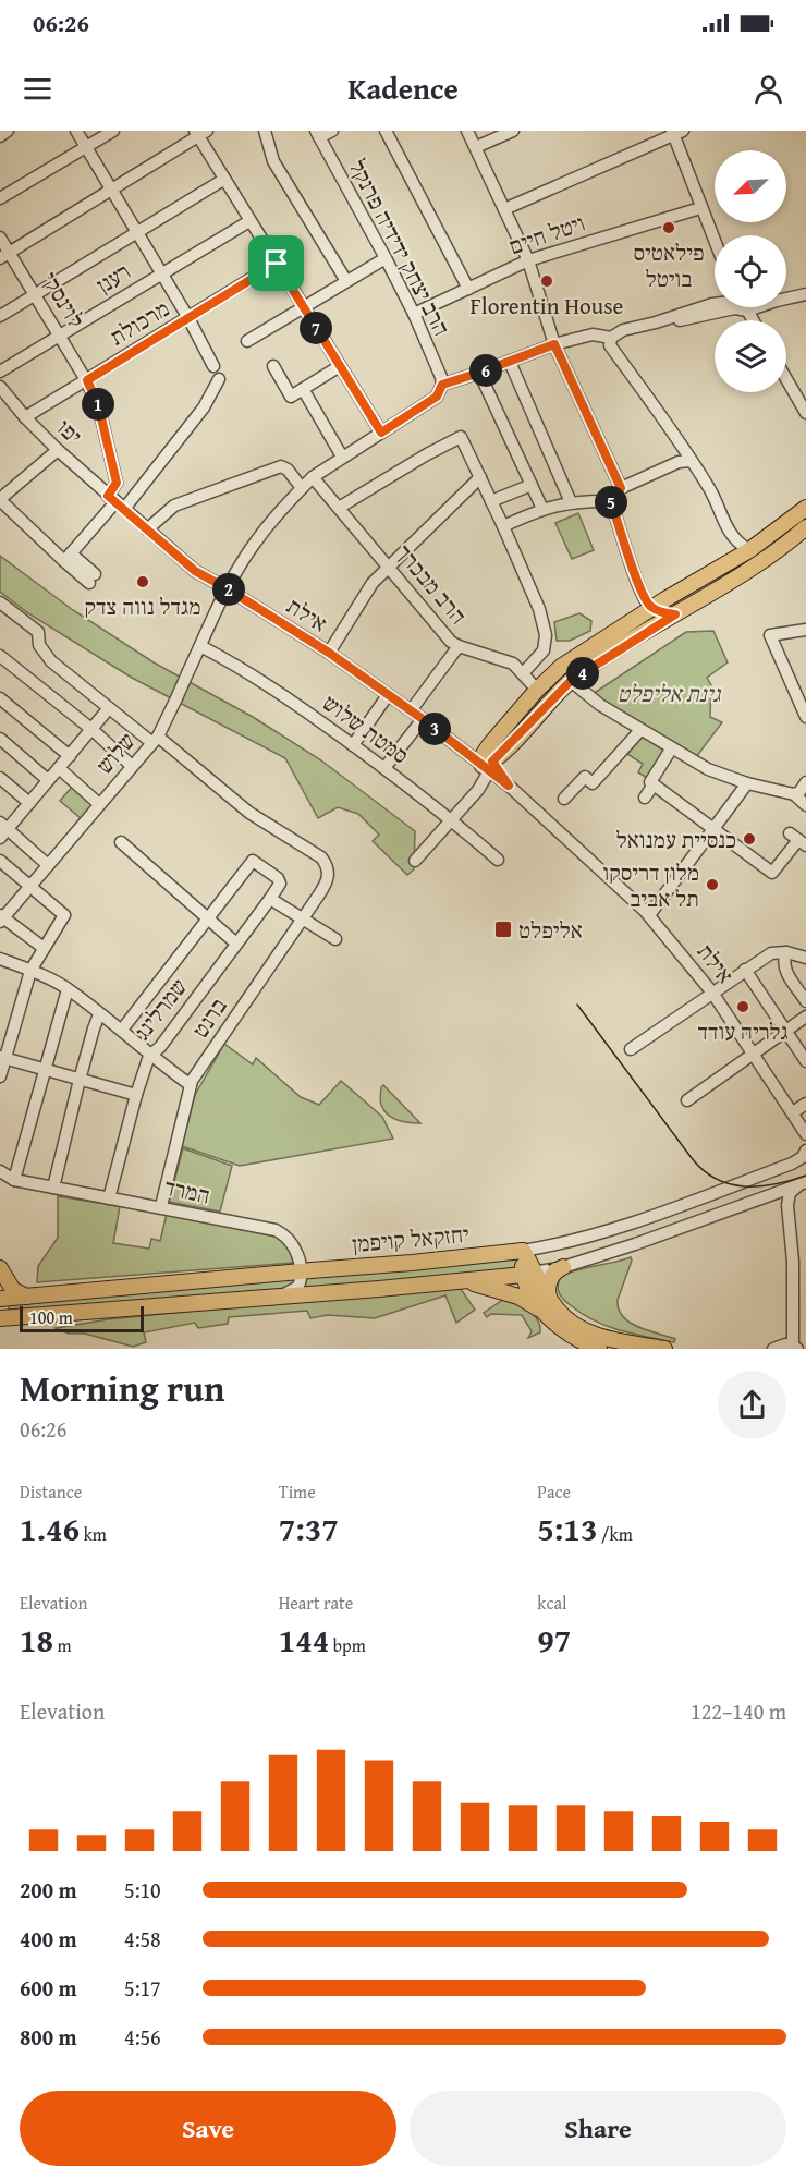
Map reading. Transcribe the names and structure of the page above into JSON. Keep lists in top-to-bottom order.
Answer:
{
  "streets": {
    "main road": ["יחזקאל קויפמן"],
    "street": [
      "ויטל חיים",
      "הרב יצחק ידידיה פרנקל",
      "רענן",
      "לוינסקי",
      "מרכולת",
      "יפו",
      "הרב מבכרך",
      "אילת",
      "סמטת שלוש",
      "שלוש",
      "שמרלינג",
      "ברנט",
      "המרד"
    ]
  },
  "crossings": [
    ["ויטל חיים", "הרב יצחק ידידיה פרנקל"],
    ["הרב יצחק ידידיה פרנקל", "שלוש"],
    ["רענן", "לוינסקי"],
    ["לוינסקי", "מרכולת"],
    ["לוינסקי", "יפו"],
    ["לוינסקי", "אילת"],
    ["מרכולת", "יפו"],
    ["יפו", "אילת"],
    ["הרב מבכרך", "שלוש"],
    ["אילת", "שלוש"],
    ["סמטת שלוש", "שלוש"],
    ["שלוש", "ברנט"],
    ["שמרלינג", "המרד"],
    ["ברנט", "המרד"],
    ["המרד", "יחזקאל קויפמן"]
  ],
  "parks": ["גינת אליפלט"],
  "places": {
    "other": [
      "פילאטיס בויטל",
      "Florentin House",
      "מגדל נווה צדק",
      "כנסיית עמנואל",
      "מלון דריסקו תל אביב",
      "גלריה עודד"
    ],
    "transit": ["אליפלט"]
  },
  "scale_bar": "100 m",
  "north": "bottom left",
  "page": {
    "status": "06:26",
    "header": "Kadence",
    "pins": [
      "7",
      "6",
      "1",
      "5",
      "2",
      "4",
      "3"
    ],
    "scale": "100 m",
    "heading": ["Morning run", "06:26"],
    "stats": [
      ["Distance", "1.46 km"],
      ["Time", "7:37"],
      ["Pace", "5:13 /km"],
      ["Elevation", "18 m"],
      ["Heart rate", "144 bpm"],
      ["kcal", "97"]
    ],
    "chart": ["Elevation", "122–140 m"],
    "list": [
      {
        "name": "200 m",
        "note": "5:10"
      },
      {
        "name": "400 m",
        "note": "4:58"
      },
      {
        "name": "600 m",
        "note": "5:17"
      },
      {
        "name": "800 m",
        "note": "4:56"
      }
    ],
    "buttons": ["Save", "Share"]
  }
}
